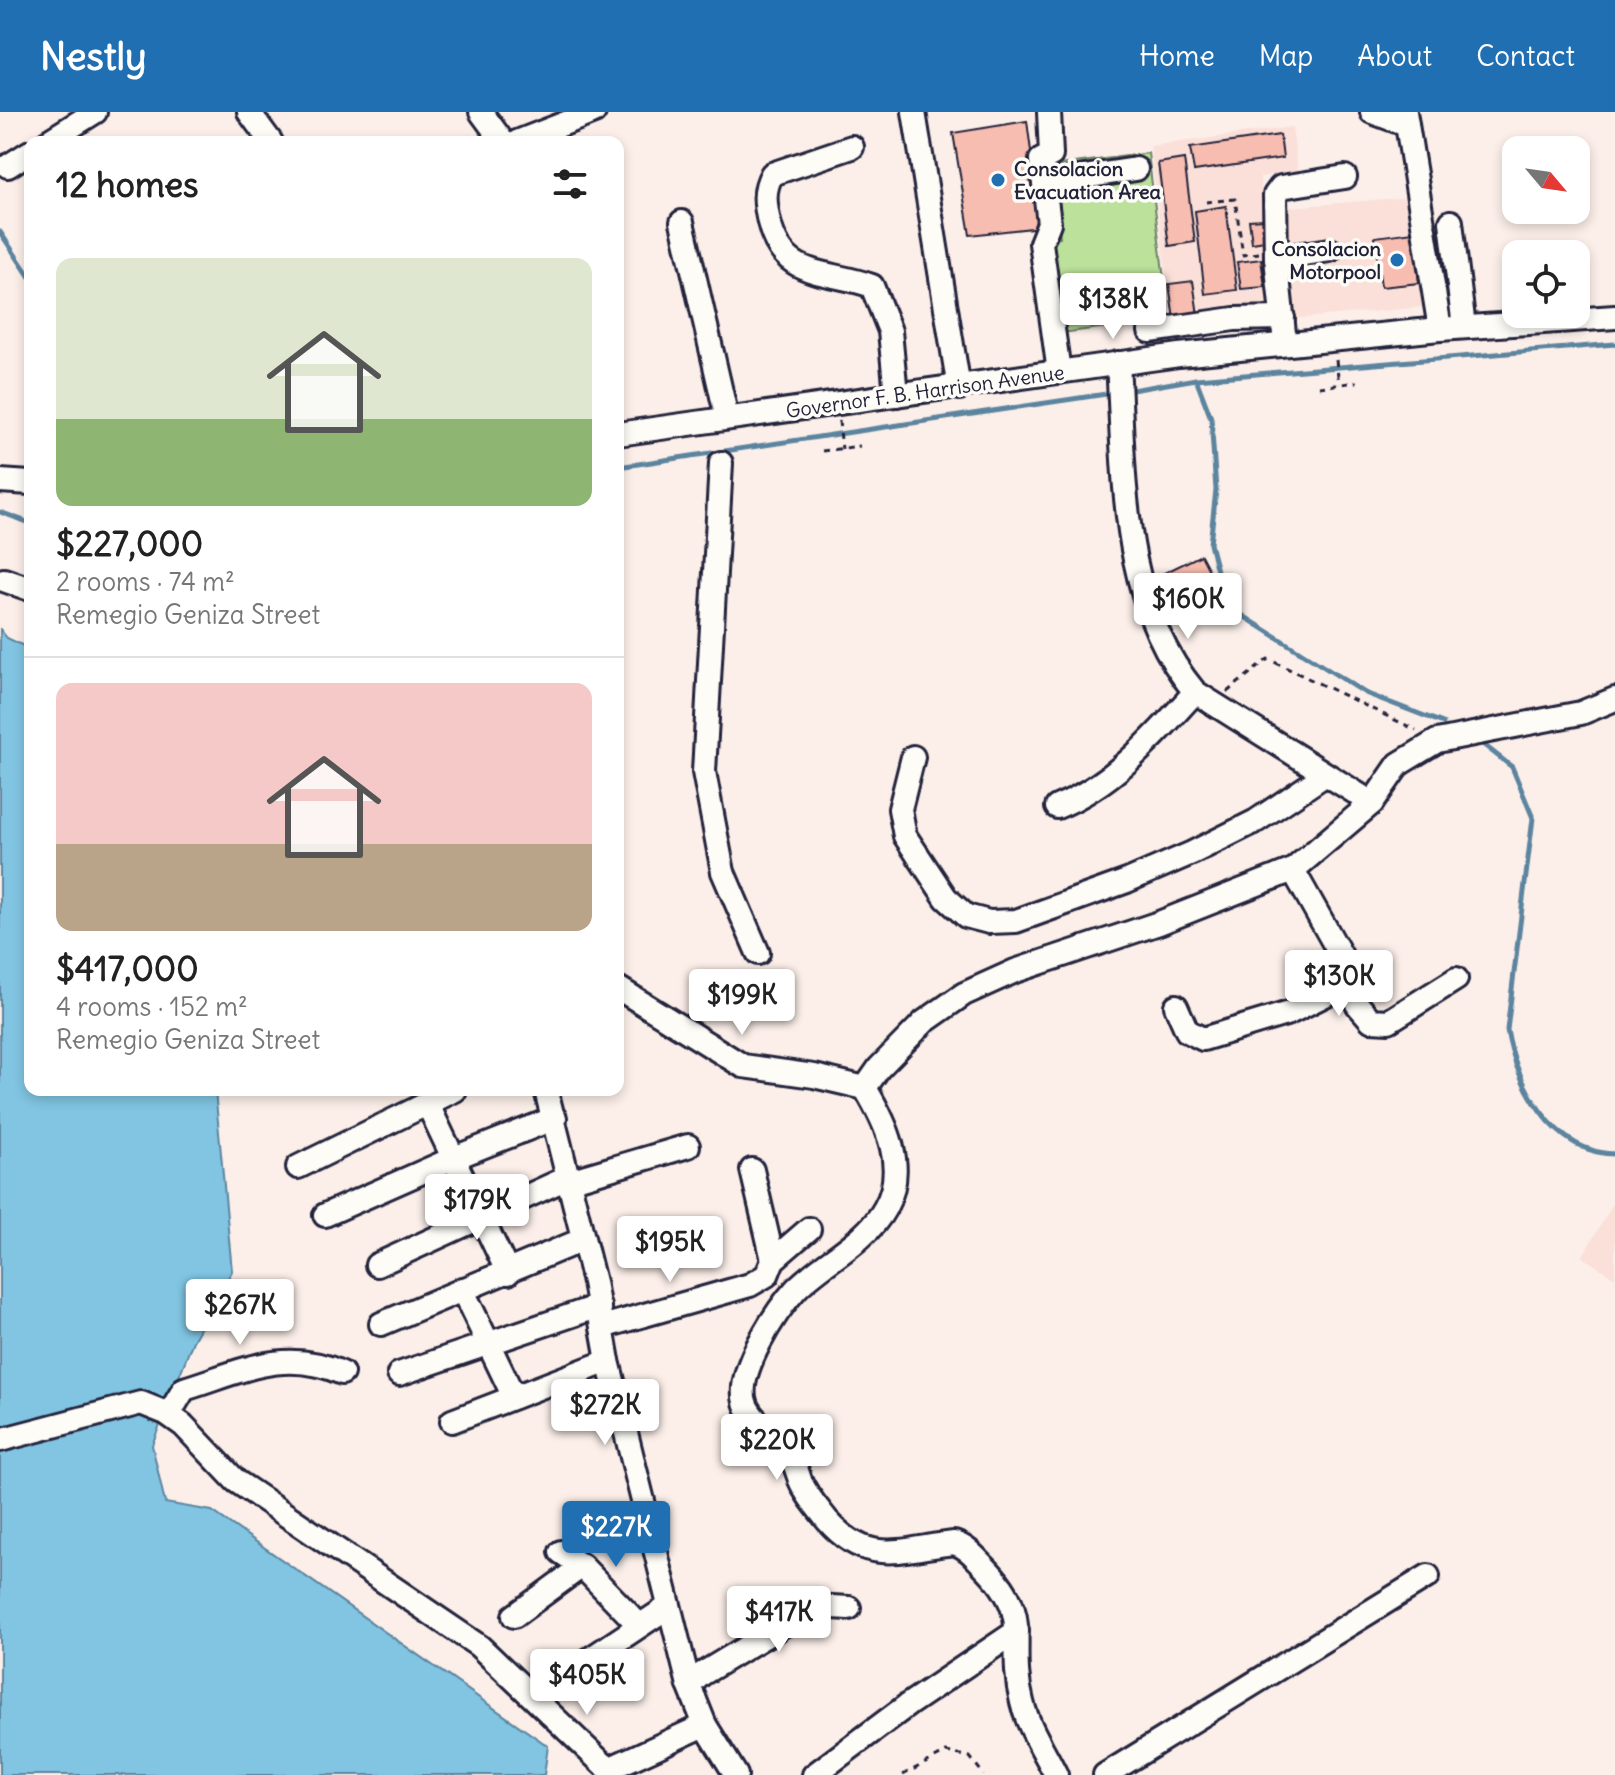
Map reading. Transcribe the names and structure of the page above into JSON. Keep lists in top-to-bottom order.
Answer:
{
  "streets": {
    "street": ["Governor F. B. Harrison Avenue"]
  },
  "places": ["Consolacion Evacuation Area", "Consolacion Motorpool"],
  "north": "bottom right",
  "page": {
    "header": "Nestly",
    "nav": [
      "Home",
      "Map",
      "About",
      "Contact"
    ],
    "heading": "12 homes",
    "list": [
      {
        "name": "$227,000",
        "note": "2 rooms · 74 m² · Remegio Geniza Street"
      },
      {
        "name": "$417,000",
        "note": "4 rooms · 152 m² · Remegio Geniza Street"
      }
    ],
    "price": [
      "$138K",
      "$160K",
      "$130K",
      "$199K",
      "$179K",
      "$195K",
      "$267K",
      "$272K",
      "$220K",
      "$227K",
      "$417K",
      "$405K"
    ]
  }
}
